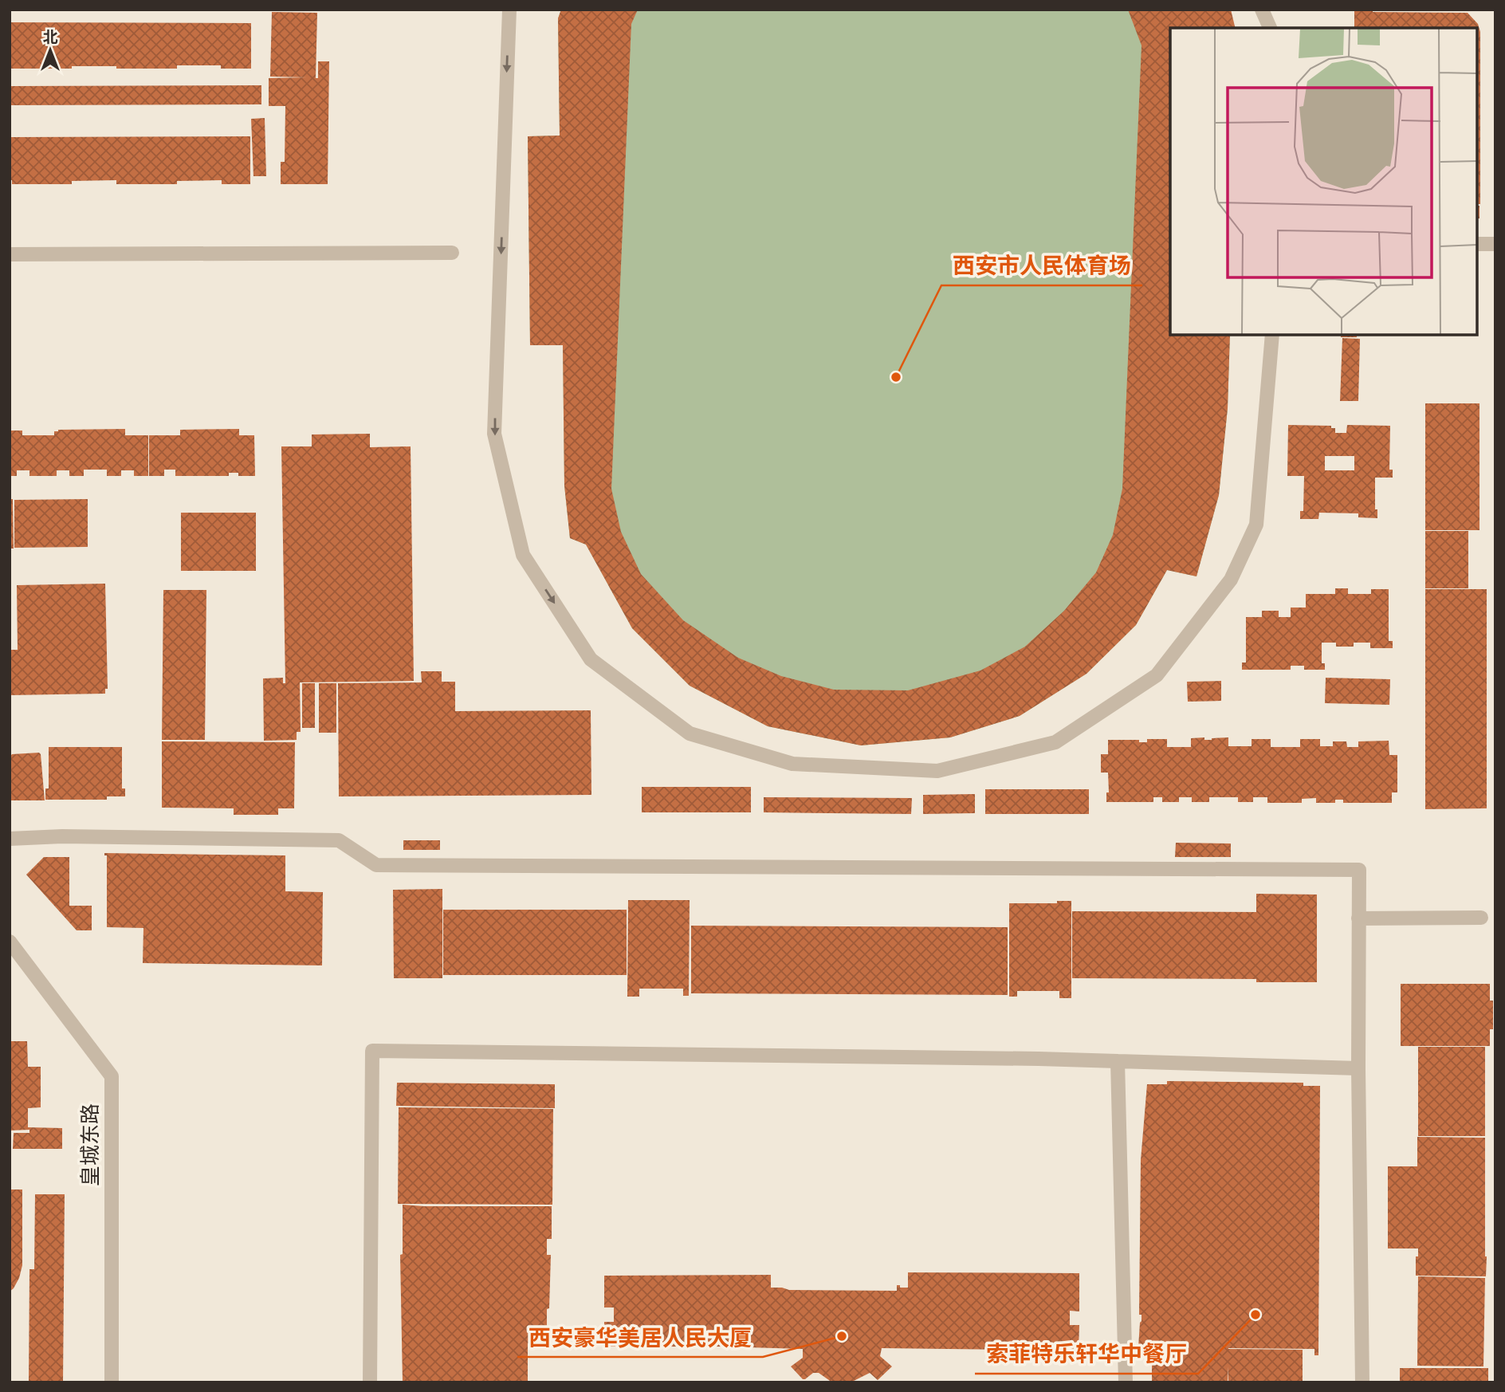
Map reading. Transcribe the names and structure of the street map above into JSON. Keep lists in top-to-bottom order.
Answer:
{
  "streets": {
    "street": ["皇城东路"]
  },
  "places": ["西安市人民体育场", "索菲特乐轩华中餐厅", "西安豪华美居人民大厦"],
  "north": "top"
}
